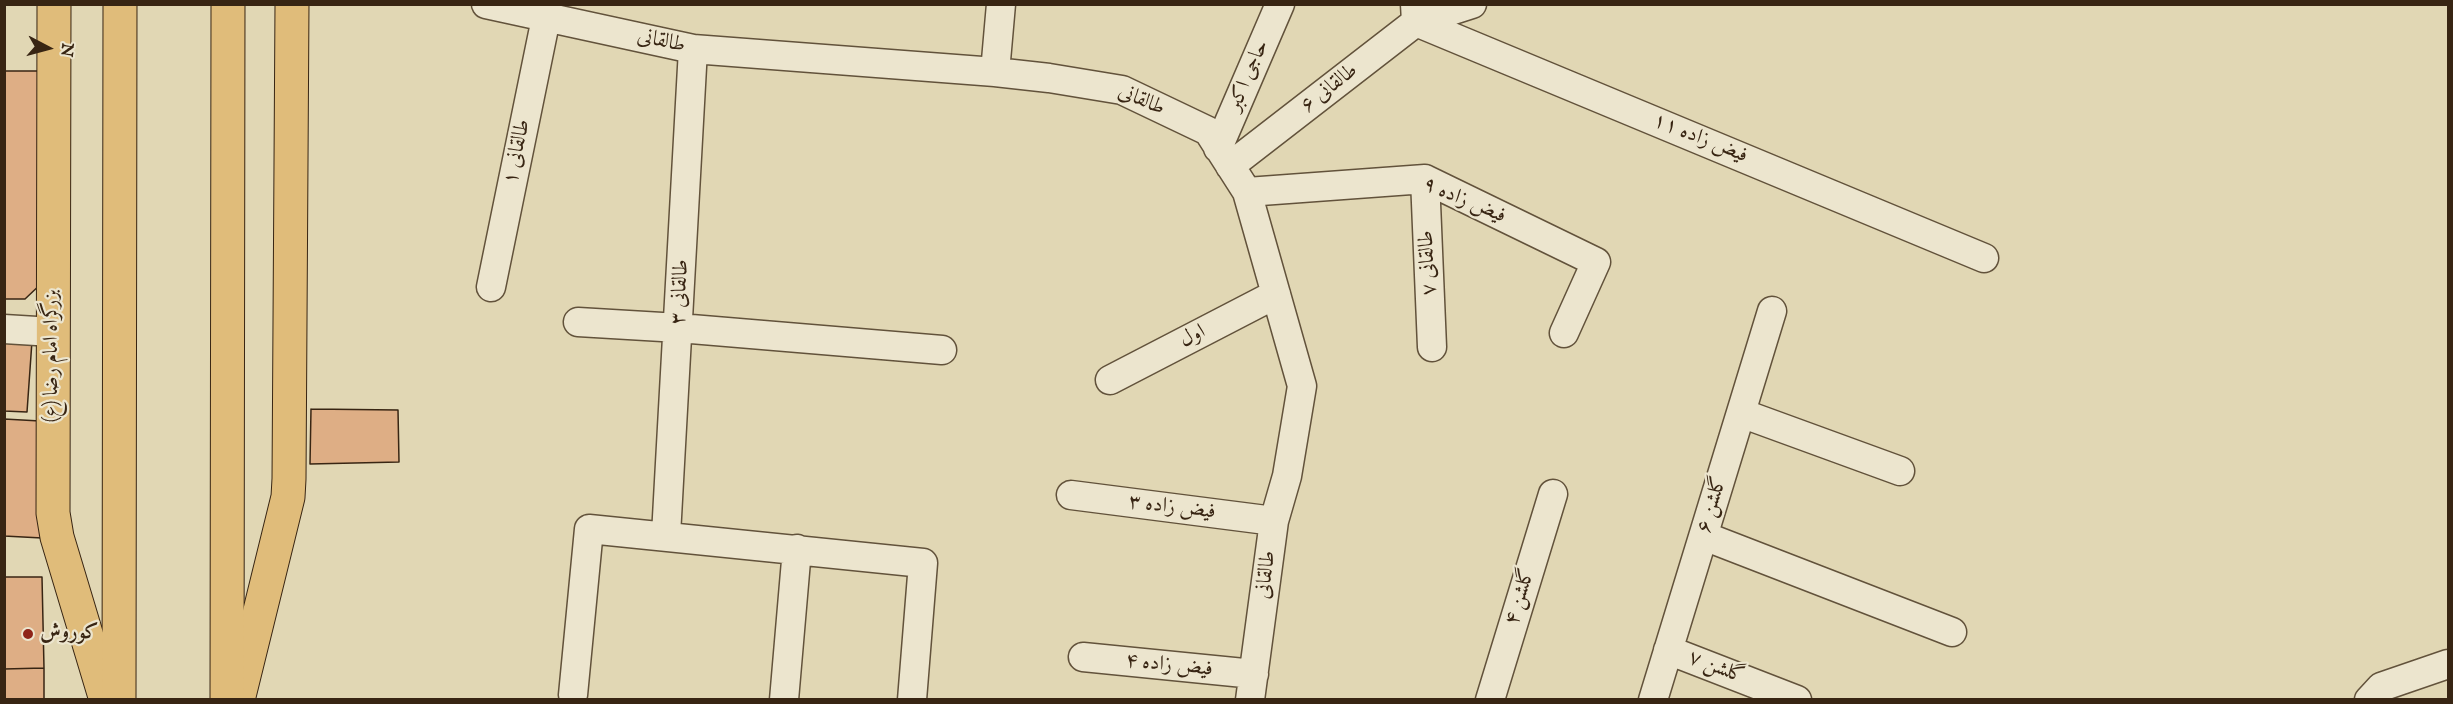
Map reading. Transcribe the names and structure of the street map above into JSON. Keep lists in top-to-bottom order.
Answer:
{
  "streets": {
    "main road": ["بزرگراه امام رضا (ع)"],
    "street": [
      "طالقانی",
      "حاجی اکبر",
      "طالقانی ۶",
      "فیض زاده ۱۱",
      "طالقانی ۱",
      "فیض زاده ۹",
      "طالقانی ۷",
      "طالقانی ۳",
      "اول",
      "گلشن ۶",
      "فیض زاده ۳",
      "گلشن ۴",
      "فیض زاده ۴",
      "گلشن ۷"
    ]
  },
  "crossings": [
    ["طالقانی", "حاجی اکبر"],
    ["طالقانی", "طالقانی ۶"],
    ["طالقانی", "طالقانی ۱"],
    ["طالقانی", "فیض زاده ۹"],
    ["طالقانی", "طالقانی ۳"],
    ["طالقانی", "اول"],
    ["طالقانی", "فیض زاده ۳"],
    ["طالقانی", "فیض زاده ۴"],
    ["حاجی اکبر", "طالقانی ۶"],
    ["طالقانی ۶", "فیض زاده ۱۱"],
    ["فیض زاده ۹", "طالقانی ۷"],
    ["گلشن ۶", "گلشن ۷"]
  ],
  "places": ["کوروش"],
  "north": "right"
}
